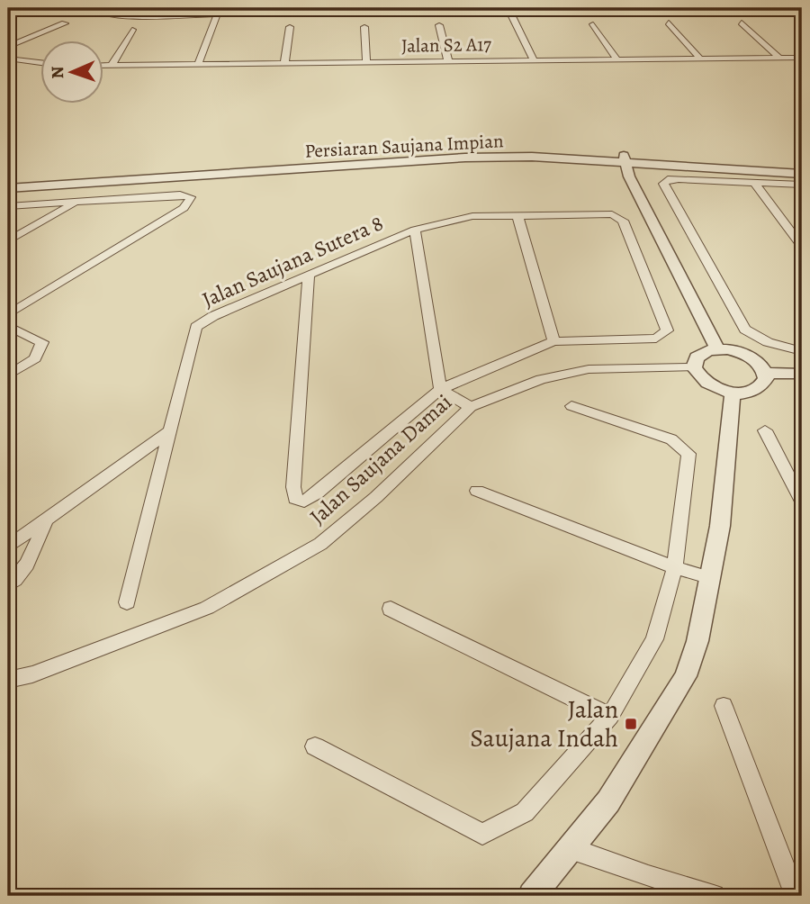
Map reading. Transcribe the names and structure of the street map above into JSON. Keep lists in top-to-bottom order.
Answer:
{
  "streets": {
    "street": [
      "Jalan S2 A17",
      "Persiaran Saujana Impian",
      "Jalan Saujana Sutera 8",
      "Jalan Saujana Damai"
    ]
  },
  "places": {
    "transit": ["Jalan Saujana Indah"]
  },
  "north": "left"
}
